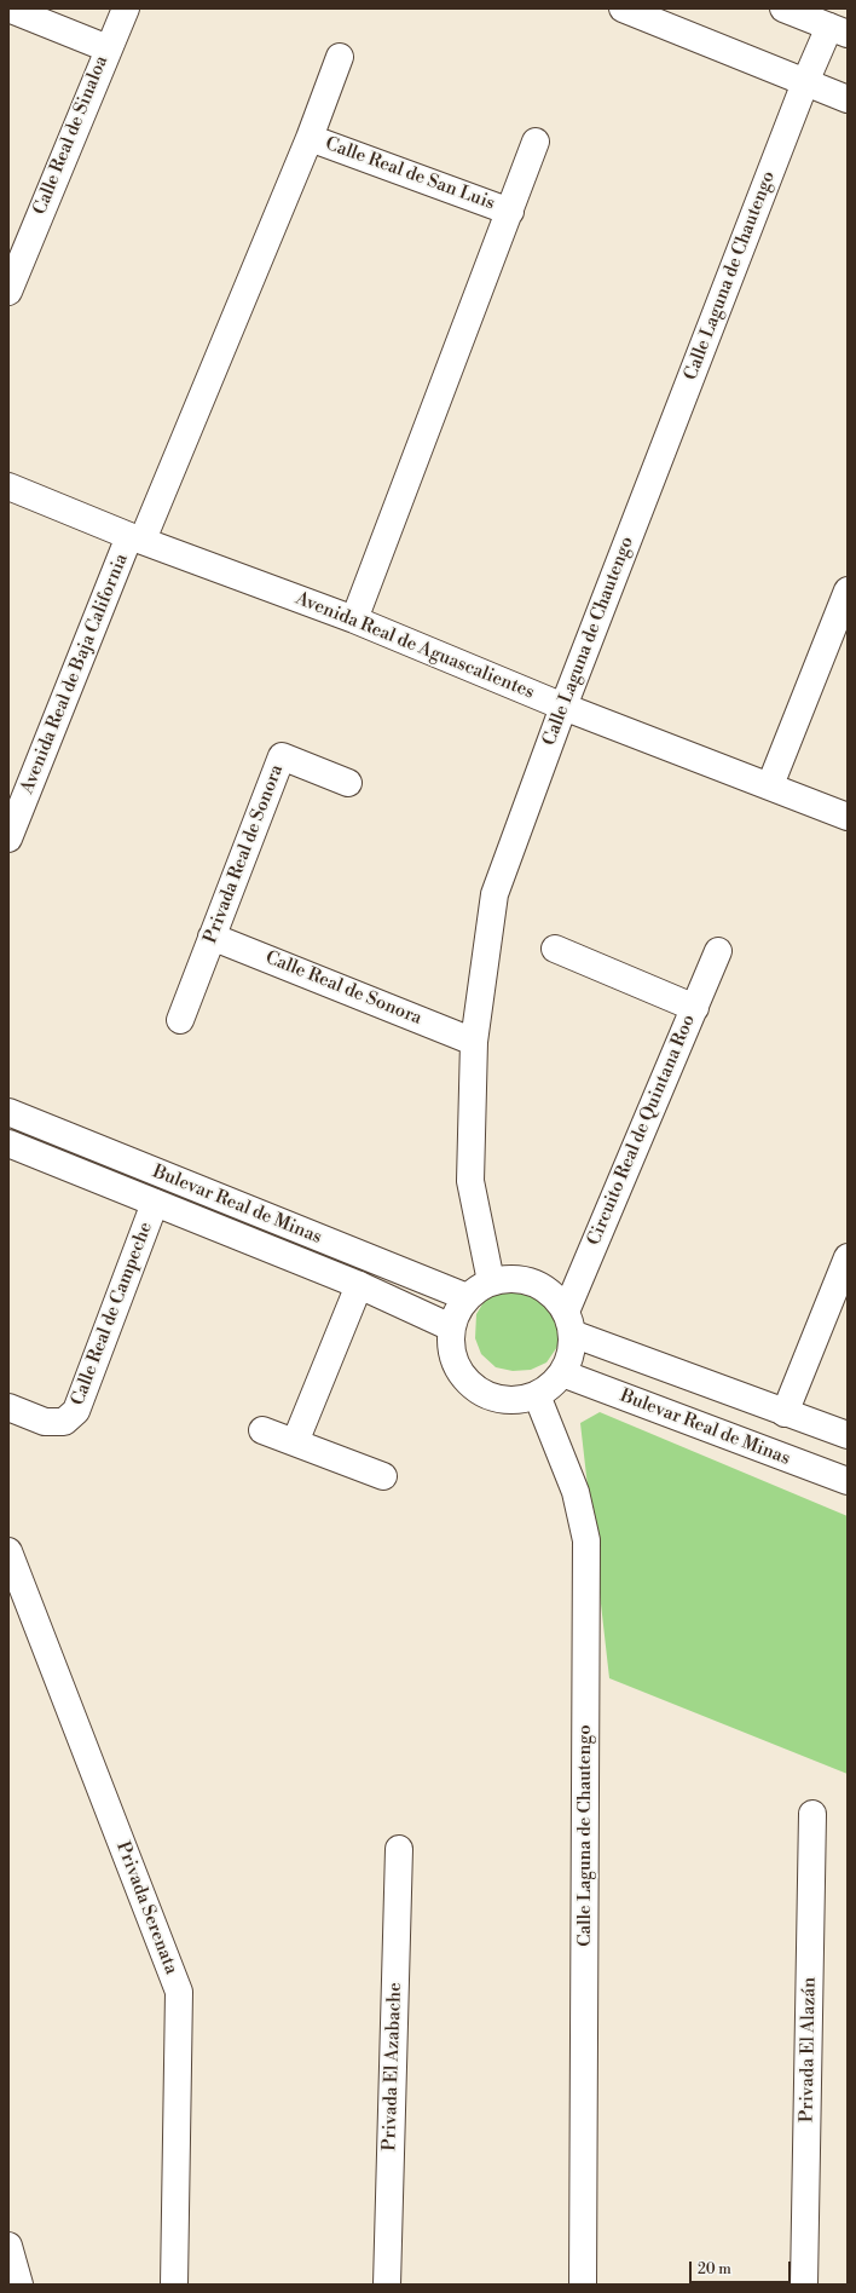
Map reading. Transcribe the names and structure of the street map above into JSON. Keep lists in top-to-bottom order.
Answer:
{
  "streets": {
    "street": [
      "Calle Real de Sinaloa",
      "Calle Real de San Luis",
      "Calle Laguna de Chautengo",
      "Avenida Real de Aguascalientes",
      "Avenida Real de Baja California",
      "Privada Real de Sonora",
      "Calle Real de Sonora",
      "Circuito Real de Quintana Roo",
      "Bulevar Real de Minas",
      "Calle Real de Campeche",
      "Privada Serenata",
      "Privada El Alazán",
      "Privada El Azabache"
    ]
  },
  "crossings": [
    ["Calle Real de San Luis", "Avenida Real de Aguascalientes"],
    ["Calle Real de San Luis", "Avenida Real de Baja California"],
    ["Calle Laguna de Chautengo", "Avenida Real de Aguascalientes"],
    ["Calle Laguna de Chautengo", "Calle Real de Sonora"],
    ["Calle Laguna de Chautengo", "Circuito Real de Quintana Roo"],
    ["Calle Laguna de Chautengo", "Bulevar Real de Minas"],
    ["Avenida Real de Aguascalientes", "Avenida Real de Baja California"],
    ["Privada Real de Sonora", "Calle Real de Sonora"],
    ["Circuito Real de Quintana Roo", "Bulevar Real de Minas"],
    ["Bulevar Real de Minas", "Calle Real de Campeche"]
  ],
  "scale_bar": "20 m"
}
